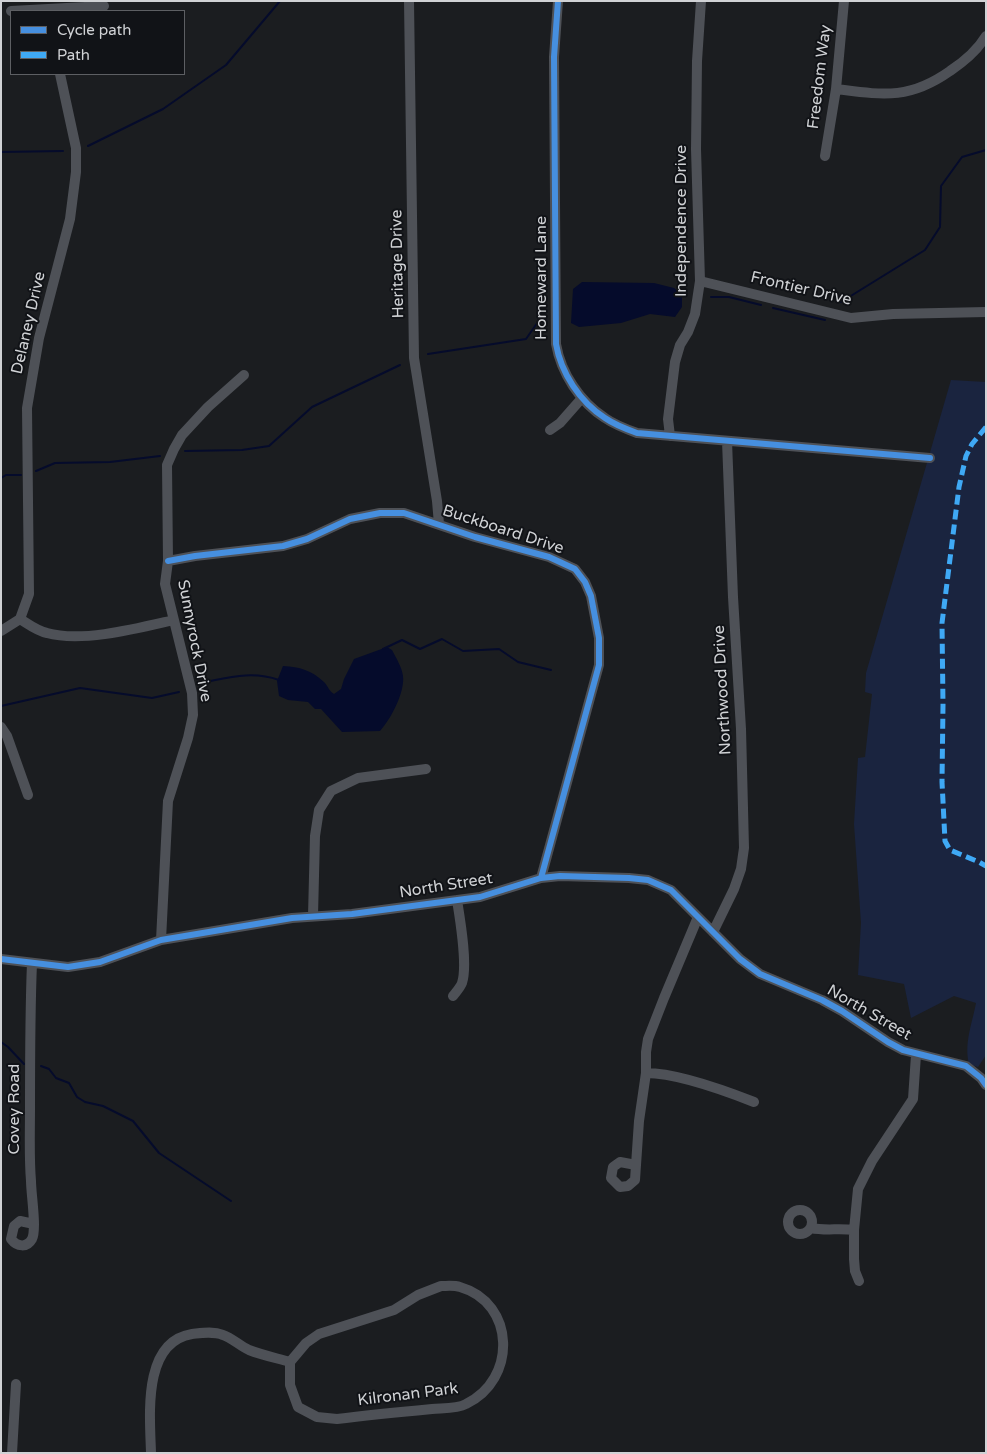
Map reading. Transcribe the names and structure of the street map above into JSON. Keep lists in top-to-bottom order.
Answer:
{
  "streets": {
    "street": [
      "Freedom Way",
      "Independence Drive",
      "Heritage Drive",
      "Homeward Lane",
      "Frontier Drive",
      "Delaney Drive",
      "Buckboard Drive",
      "Sunnyrock Drive",
      "Northwood Drive",
      "North Street",
      "Covey Road",
      "Kilronan Park"
    ]
  },
  "crossings": [
    ["Independence Drive", "Homeward Lane"],
    ["Independence Drive", "Frontier Drive"],
    ["Heritage Drive", "Buckboard Drive"],
    ["Homeward Lane", "Northwood Drive"],
    ["Buckboard Drive", "Sunnyrock Drive"],
    ["Buckboard Drive", "North Street"],
    ["Sunnyrock Drive", "North Street"],
    ["Northwood Drive", "North Street"],
    ["North Street", "Covey Road"]
  ],
  "legend": ["Cycle path", "Path"]
}
